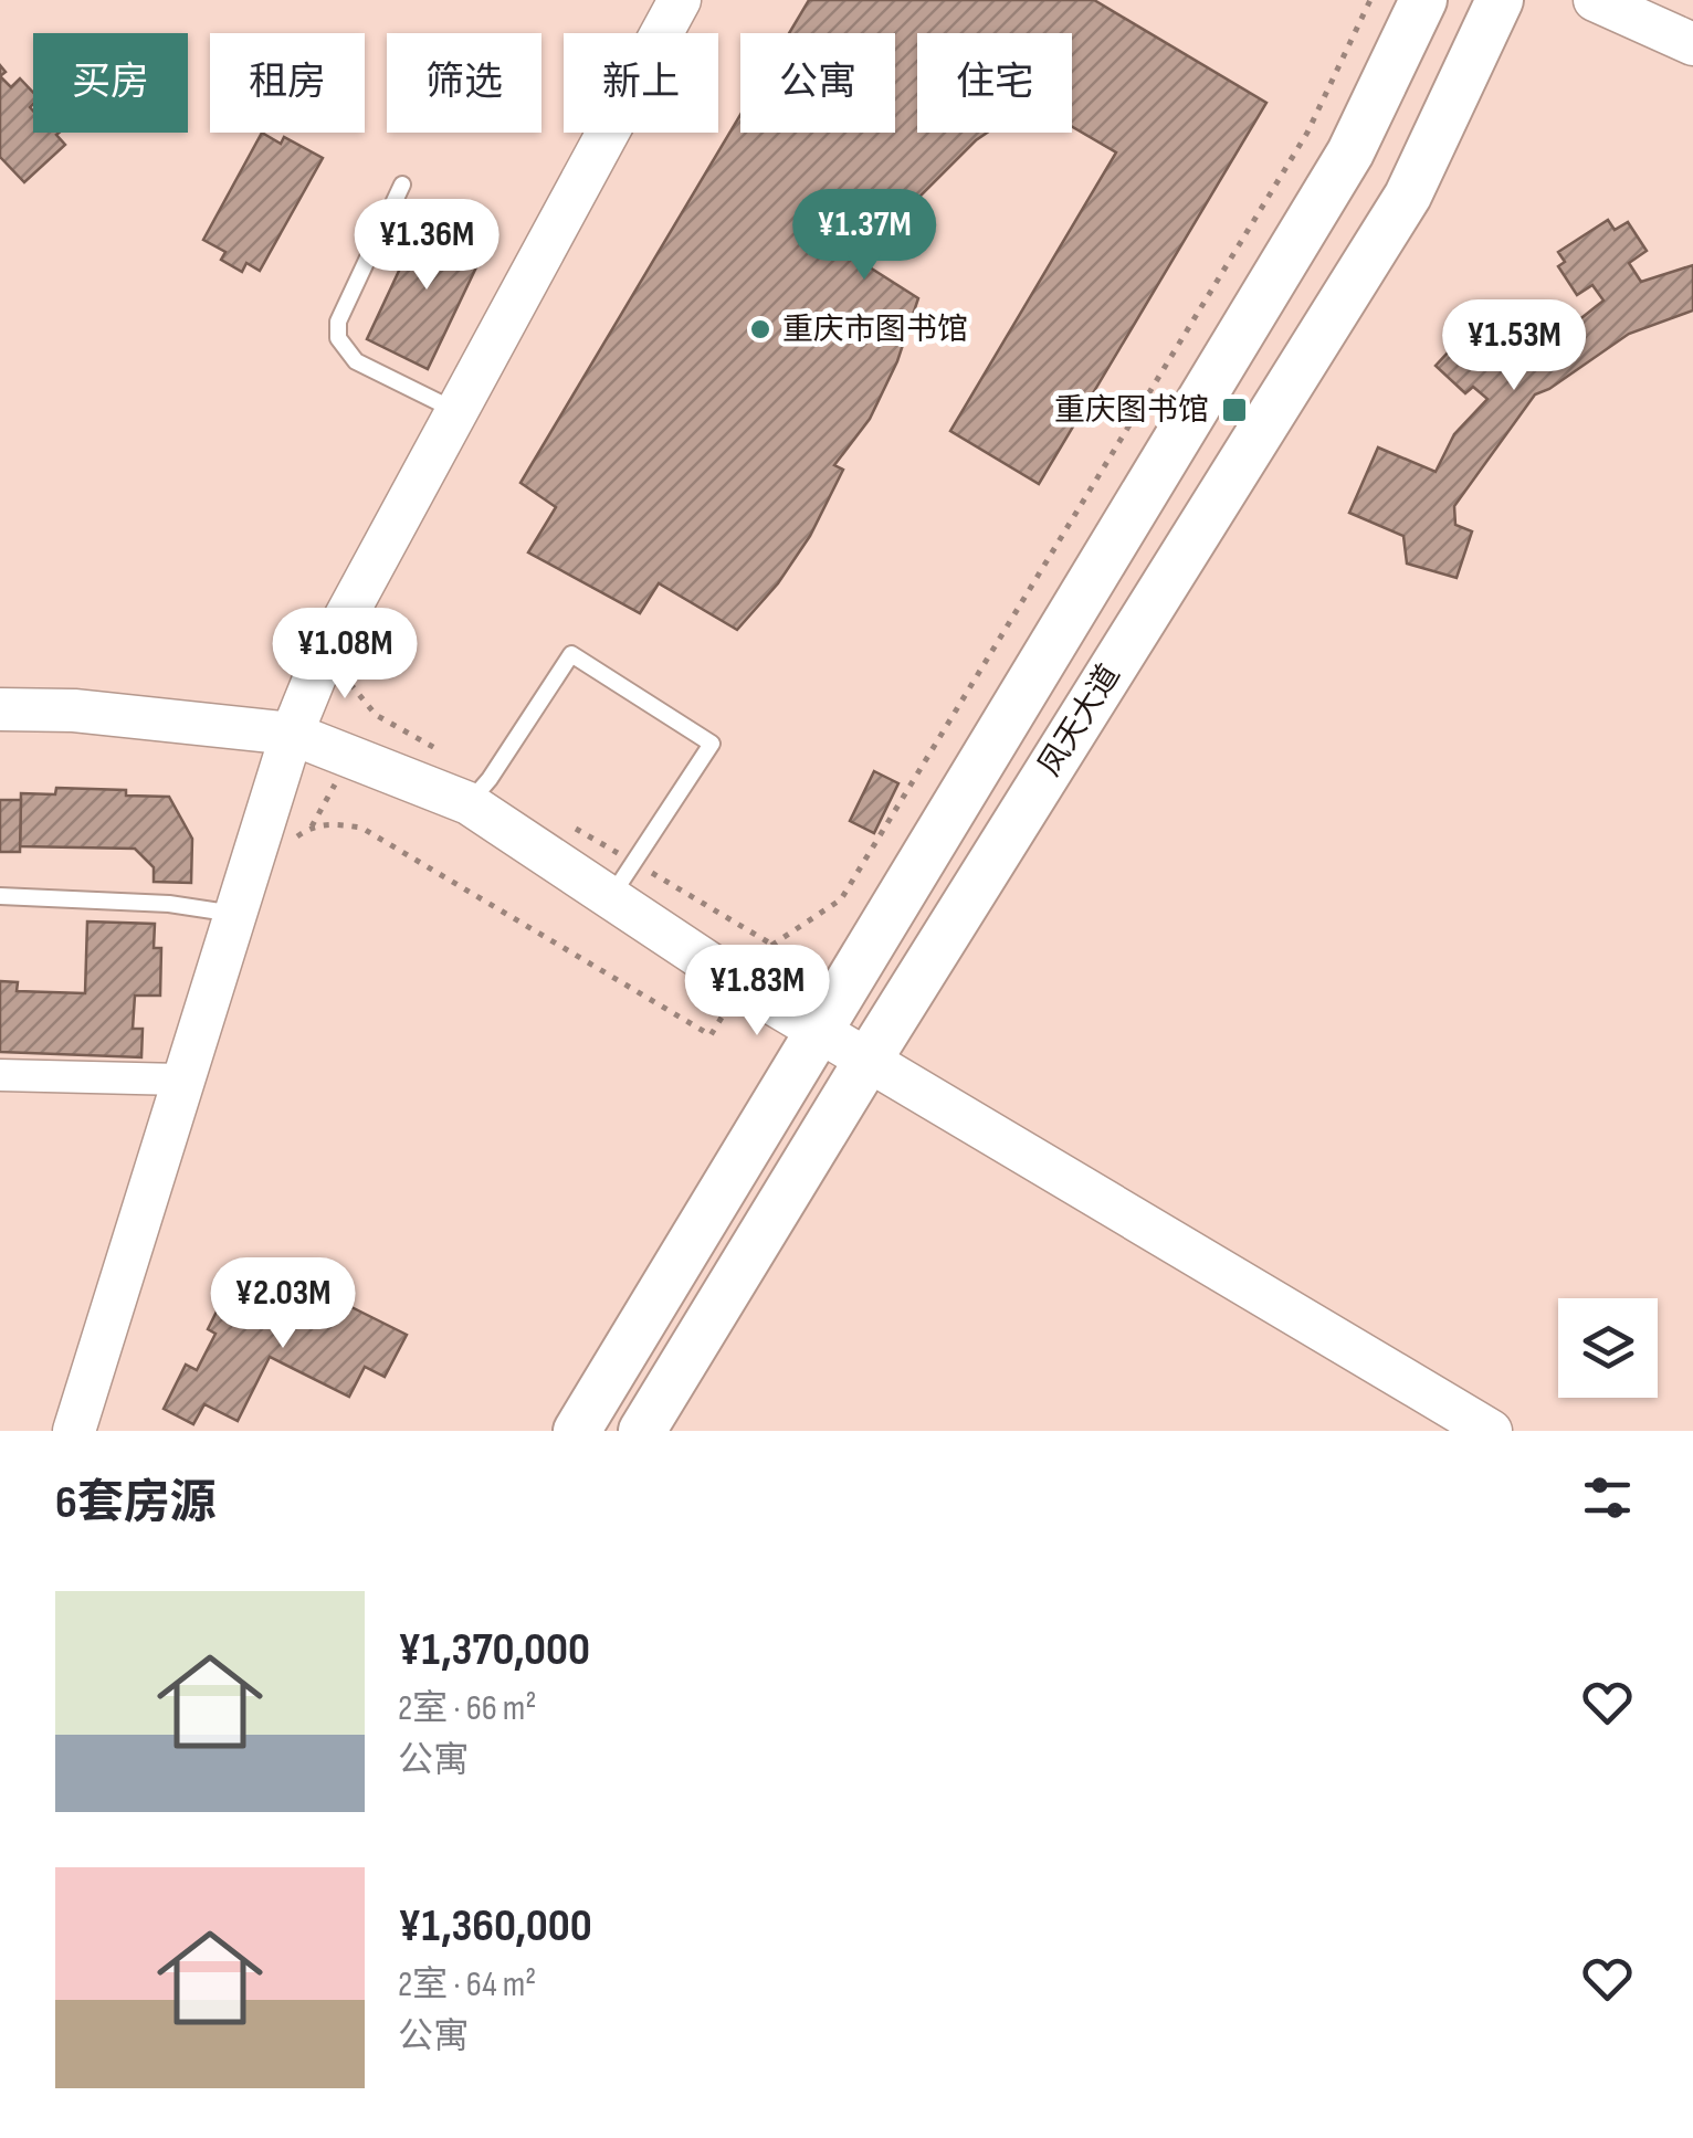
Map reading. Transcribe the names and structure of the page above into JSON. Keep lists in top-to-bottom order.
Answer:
{
  "streets": {
    "main road": ["凤天大道"]
  },
  "places": {
    "other": ["重庆市图书馆"],
    "transit": ["重庆图书馆"]
  },
  "page": {
    "chip": [
      "买房",
      "租房",
      "筛选",
      "新上",
      "公寓",
      "住宅"
    ],
    "price": [
      "¥1.37M",
      "¥1.36M",
      "¥1.53M",
      "¥1.08M",
      "¥1.83M",
      "¥2.03M"
    ],
    "heading": "6套房源",
    "list": [
      {
        "name": "¥1,370,000",
        "note": "2室 · 66 m² · 公寓"
      },
      {
        "name": "¥1,360,000",
        "note": "2室 · 64 m² · 公寓"
      }
    ]
  }
}
